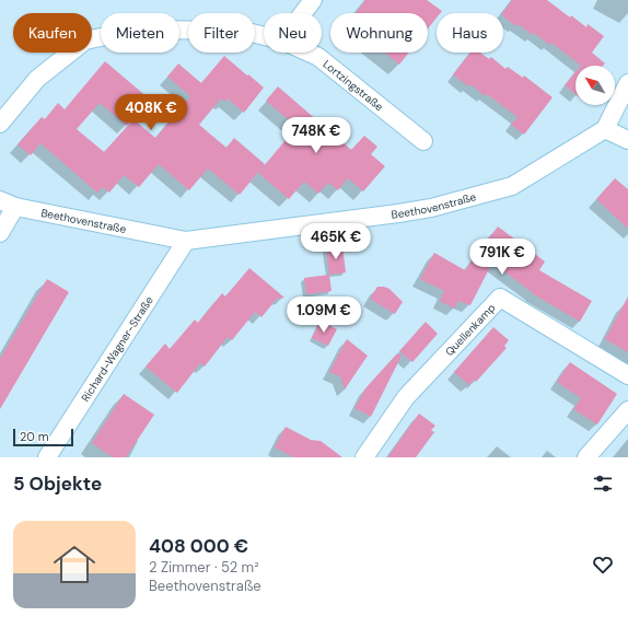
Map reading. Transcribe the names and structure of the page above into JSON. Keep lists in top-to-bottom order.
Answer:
{
  "streets": {
    "street": [
      "Lortzingstraße",
      "Beethovenstraße",
      "Quellenkamp",
      "Richard-Wagner-Straße"
    ]
  },
  "crossings": [
    ["Beethovenstraße", "Richard-Wagner-Straße"]
  ],
  "scale_bar": "20 m",
  "north": "top left",
  "page": {
    "chip": [
      "Kaufen",
      "Mieten",
      "Filter",
      "Neu",
      "Wohnung",
      "Haus"
    ],
    "price": [
      "408K €",
      "748K €",
      "465K €",
      "791K €",
      "1.09M €"
    ],
    "scale": "20 m",
    "heading": "5 Objekte",
    "list": [
      {
        "name": "408 000 €",
        "note": "2 Zimmer · 52 m² · Beethovenstraße"
      }
    ]
  }
}
